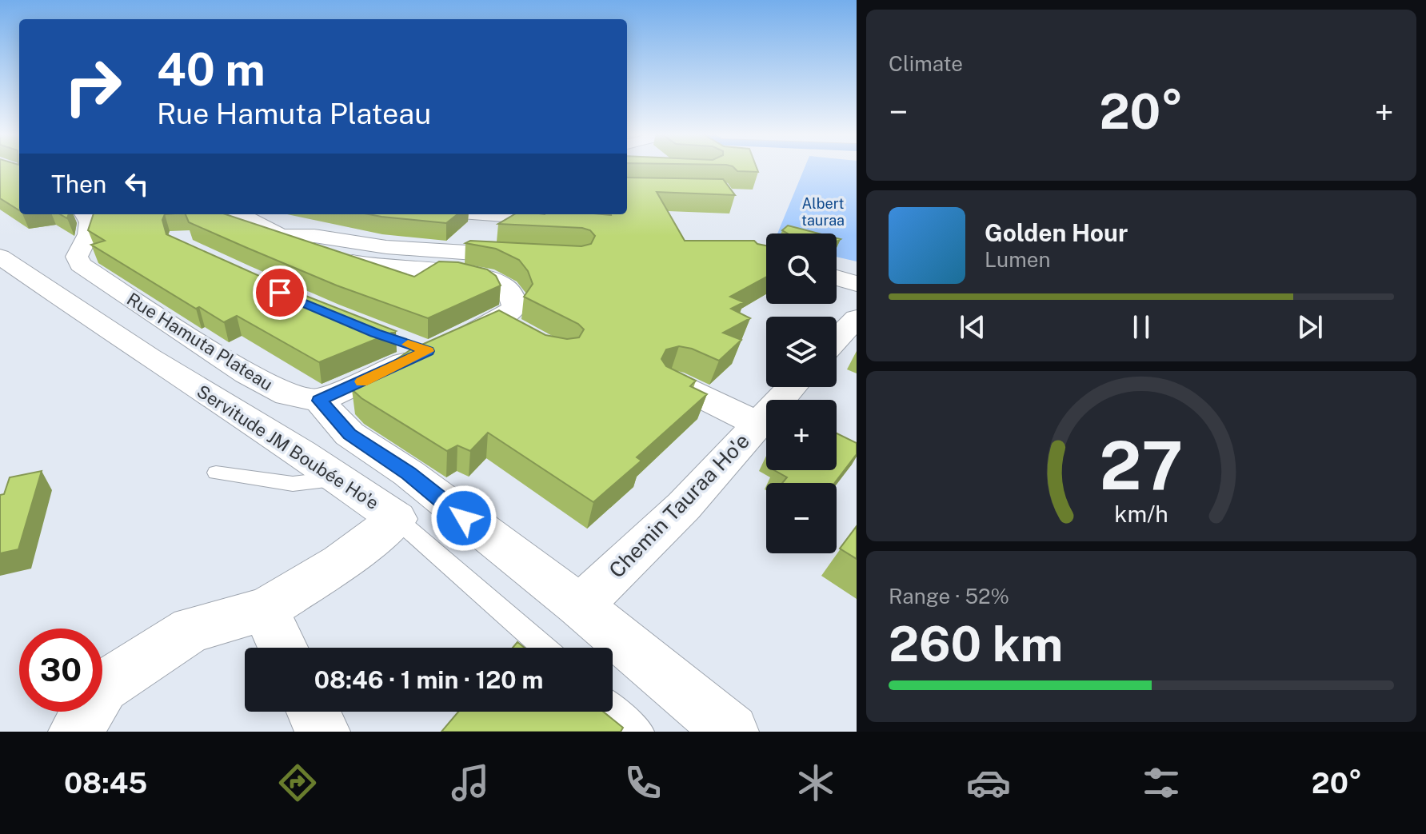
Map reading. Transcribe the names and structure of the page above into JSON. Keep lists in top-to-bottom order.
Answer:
{
  "streets": {
    "street": ["Rue Hamuta Plateau", "Servitude JM Boubée Ho'e", "Chemin Tauraa Ho'e"]
  },
  "parks": ["Albert tauraa"],
  "page": {
    "tile": [
      "Climate",
      ["Range · 52%", "260 km"]
    ],
    "turn": ["40 m", "Rue Hamuta Plateau"],
    "heat": ["−", "20°", "+"],
    "then": "Then",
    "song": ["Golden Hour", "Lumen"],
    "map_buttons": ["+", "−"],
    "limit": "30",
    "trip": "08:46 · 1 min · 120 m",
    "tabs": ["08:45", "20°"],
    "gauge": ["27", "km/h"]
  }
}
